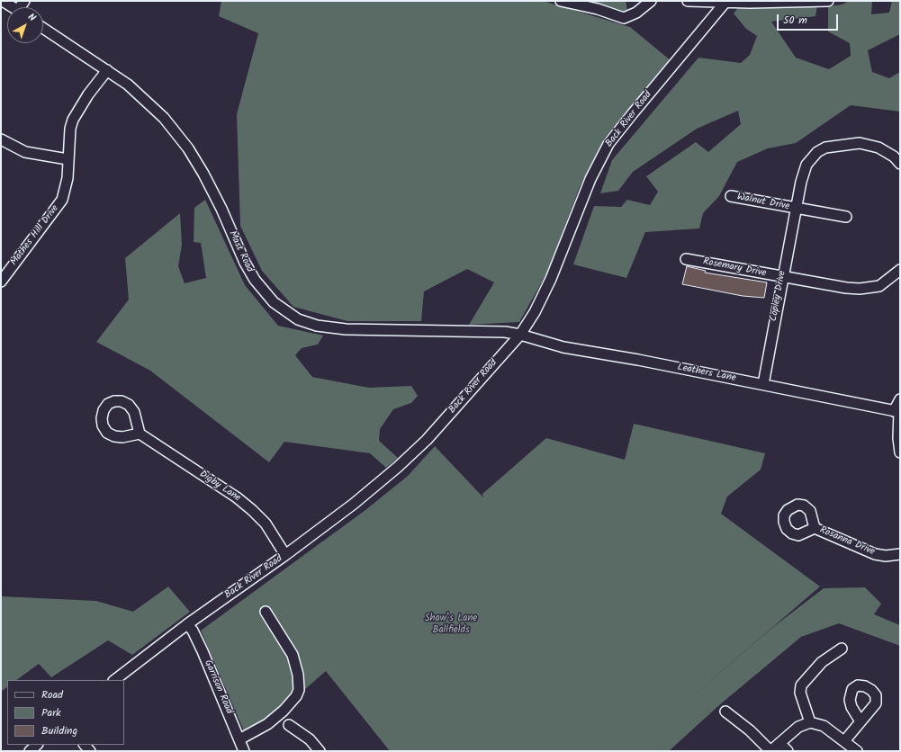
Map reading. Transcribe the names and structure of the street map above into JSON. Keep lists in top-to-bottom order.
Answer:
{
  "streets": {
    "street": [
      "Back River Road",
      "Walnut Drive",
      "Mathes Hill Drive",
      "Mast Road",
      "Rosemary Drive",
      "Copley Drive",
      "Leathers Lane",
      "Digby Lane",
      "Rosanna Drive",
      "Garrison Road"
    ]
  },
  "crossings": [
    ["Back River Road", "Mast Road"],
    ["Back River Road", "Leathers Lane"],
    ["Back River Road", "Digby Lane"],
    ["Back River Road", "Garrison Road"],
    ["Walnut Drive", "Copley Drive"],
    ["Mathes Hill Drive", "Mast Road"],
    ["Mast Road", "Leathers Lane"],
    ["Rosemary Drive", "Copley Drive"],
    ["Copley Drive", "Leathers Lane"]
  ],
  "parks": ["Shaw’s Lane Ballfields"],
  "legend": ["Road", "Park", "Building"],
  "scale_bar": "50 m",
  "north": "top right"
}
